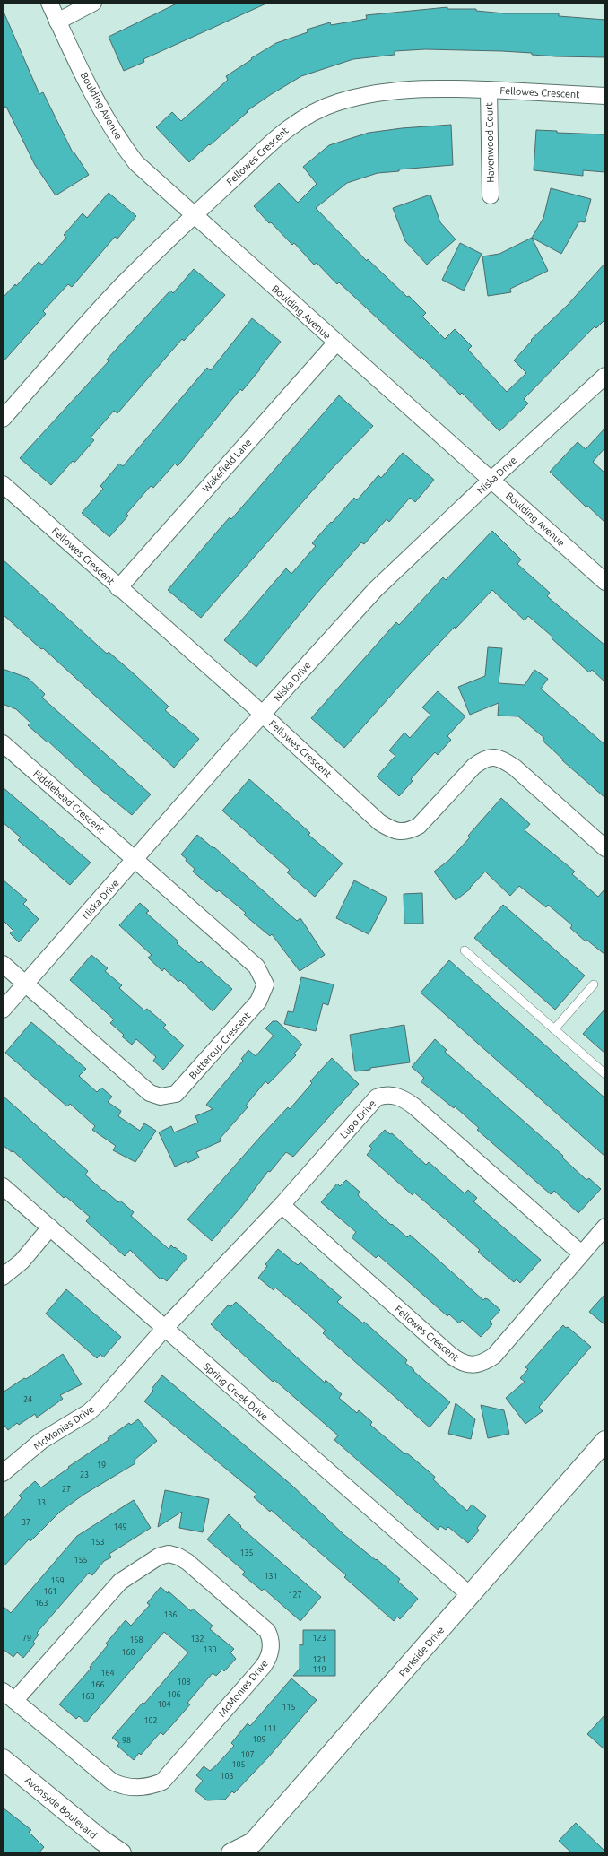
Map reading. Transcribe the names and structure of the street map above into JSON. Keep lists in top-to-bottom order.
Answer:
{
  "streets": {
    "main road": ["Parkside Drive", "Avonsyde Boulevard"],
    "street": [
      "Fellowes Crescent",
      "Boulding Avenue",
      "Havenwood Court",
      "Wakefield Lane",
      "Niska Drive",
      "Fiddlehead Crescent",
      "Buttercup Crescent",
      "Lupo Drive",
      "Spring Creek Drive",
      "McMonies Drive"
    ]
  },
  "crossings": [
    ["Fellowes Crescent", "Boulding Avenue"],
    ["Fellowes Crescent", "Havenwood Court"],
    ["Fellowes Crescent", "Wakefield Lane"],
    ["Fellowes Crescent", "Niska Drive"],
    ["Fellowes Crescent", "Lupo Drive"],
    ["Boulding Avenue", "Wakefield Lane"],
    ["Boulding Avenue", "Niska Drive"],
    ["Niska Drive", "Fiddlehead Crescent"],
    ["Niska Drive", "Buttercup Crescent"],
    ["Fiddlehead Crescent", "Buttercup Crescent"],
    ["Lupo Drive", "Spring Creek Drive"],
    ["Lupo Drive", "McMonies Drive"],
    ["Spring Creek Drive", "McMonies Drive"],
    ["Spring Creek Drive", "Parkside Drive"]
  ],
  "house_numbers": [
    "24",
    "19",
    "23",
    "27",
    "33",
    "37",
    "149",
    "153",
    "135",
    "155",
    "131",
    "159",
    "161",
    "127",
    "163",
    "136",
    "79",
    "123",
    "132",
    "158",
    "130",
    "160",
    "121",
    "119",
    "164",
    "108",
    "166",
    "106",
    "168",
    "104",
    "115",
    "102",
    "111",
    "109",
    "98",
    "107",
    "105",
    "103"
  ]
}
